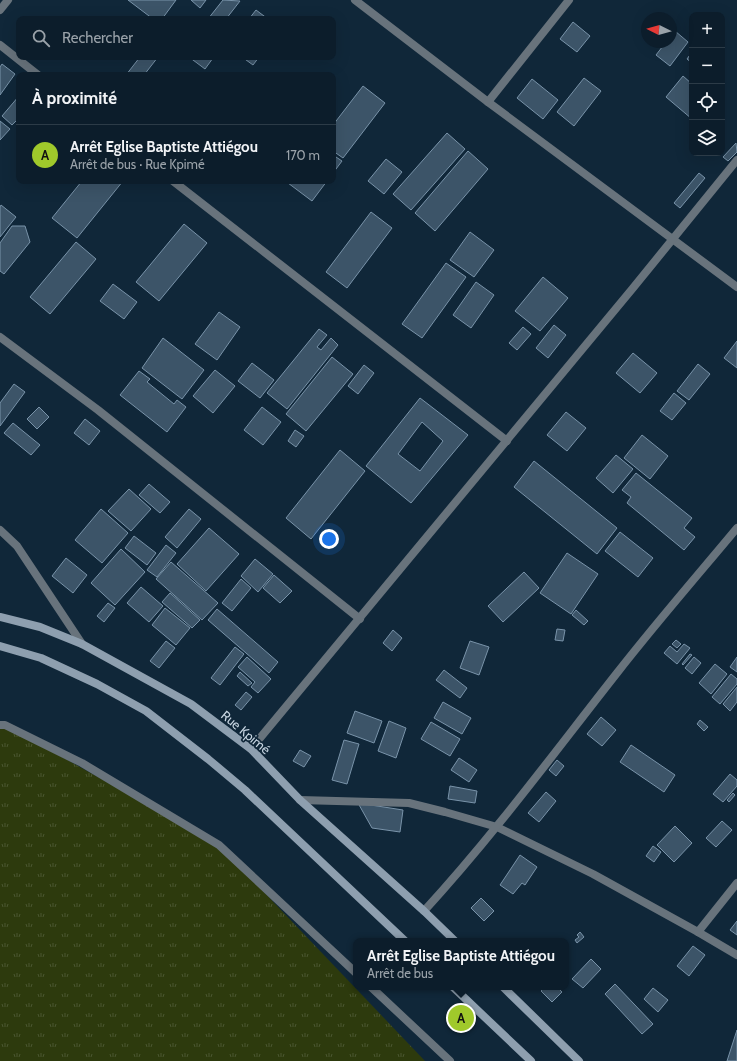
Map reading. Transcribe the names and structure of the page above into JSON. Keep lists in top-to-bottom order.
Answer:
{
  "streets": {
    "main road": ["Rue Kpimé"]
  },
  "north": "left",
  "page": {
    "map_buttons": ["+", "−"],
    "search": "Rechercher",
    "heading": "À proximité",
    "list": [
      {
        "mark": "A",
        "name": "Arrêt Eglise Baptiste Attiégou",
        "note": "Arrêt de bus · Rue Kpimé",
        "value": "170 m"
      }
    ],
    "popup": ["Arrêt Eglise Baptiste Attiégou", "Arrêt de bus"],
    "pins": "A"
  }
}
